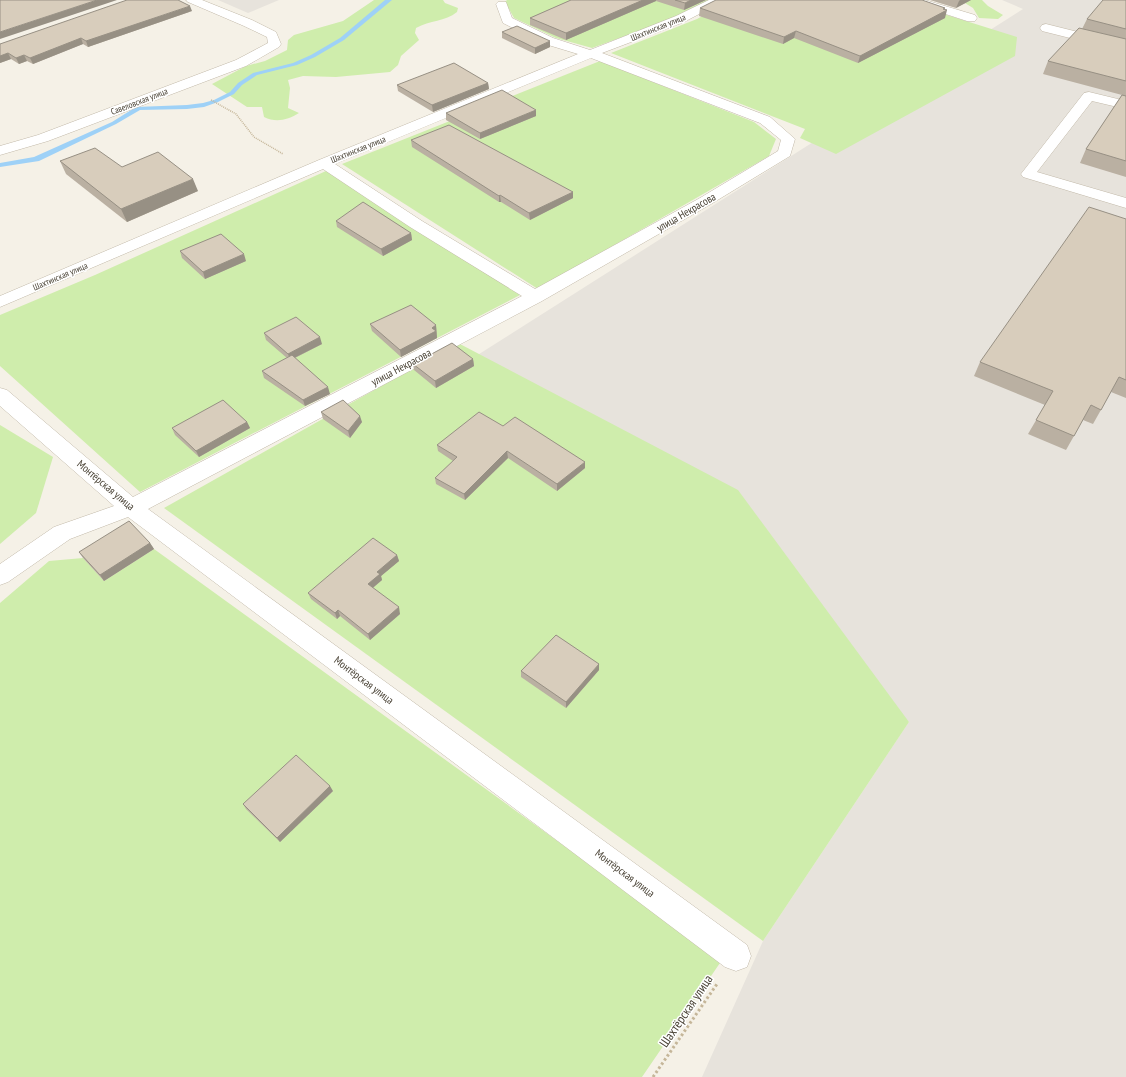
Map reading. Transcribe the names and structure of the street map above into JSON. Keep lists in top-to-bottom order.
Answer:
{
  "streets": {
    "street": [
      "Шахтинская улица",
      "Савеловская улица",
      "улица Некрасова",
      "Монтёрская улица"
    ],
    "path": ["Шахтёрская улица"]
  },
  "crossings": [
    ["Шахтинская улица", "улица Некрасова"],
    ["улица Некрасова", "Монтёрская улица"],
    ["Монтёрская улица", "Шахтёрская улица"]
  ]
}
